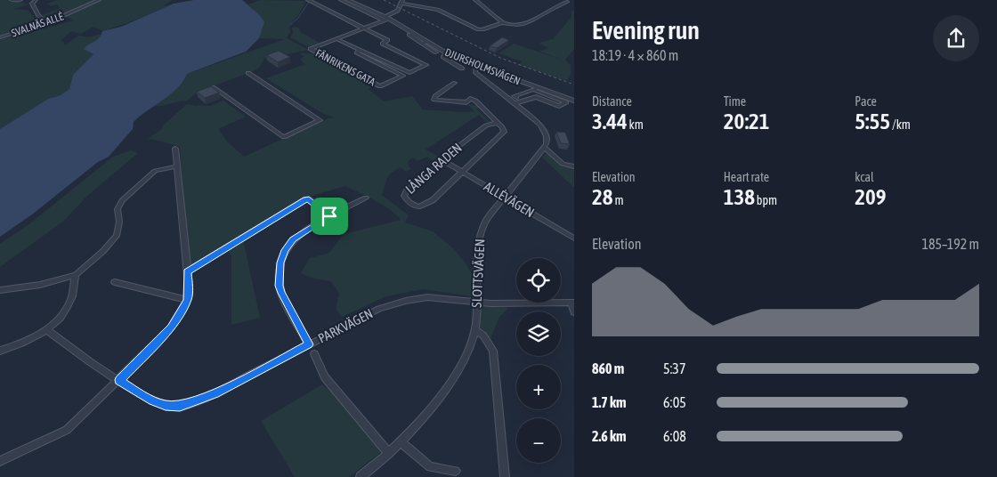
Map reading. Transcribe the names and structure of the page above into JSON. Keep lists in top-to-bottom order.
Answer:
{
  "streets": {
    "street": [
      "SVALNÄS ALLÉ",
      "DJURSHOLMSVÄGEN",
      "FÄNRIKENS GATA",
      "LÅNGA RADEN",
      "ALLÉVÄGEN",
      "SLOTTSVÄGEN",
      "PARKVÄGEN"
    ]
  },
  "crossings": [
    ["LÅNGA RADEN", "ALLÉVÄGEN"],
    ["ALLÉVÄGEN", "SLOTTSVÄGEN"],
    ["SLOTTSVÄGEN", "PARKVÄGEN"]
  ],
  "page": {
    "heading": ["Evening run", "18:19 · 4 × 860 m"],
    "stats": [
      ["Distance", "3.44 km"],
      ["Time", "20:21"],
      ["Pace", "5:55 /km"],
      ["Elevation", "28 m"],
      ["Heart rate", "138 bpm"],
      ["kcal", "209"]
    ],
    "chart": ["Elevation", "185–192 m"],
    "map_buttons": ["+", "−"],
    "list": [
      {
        "name": "860 m",
        "note": "5:37"
      },
      {
        "name": "1.7 km",
        "note": "6:05"
      },
      {
        "name": "2.6 km",
        "note": "6:08"
      }
    ]
  }
}
